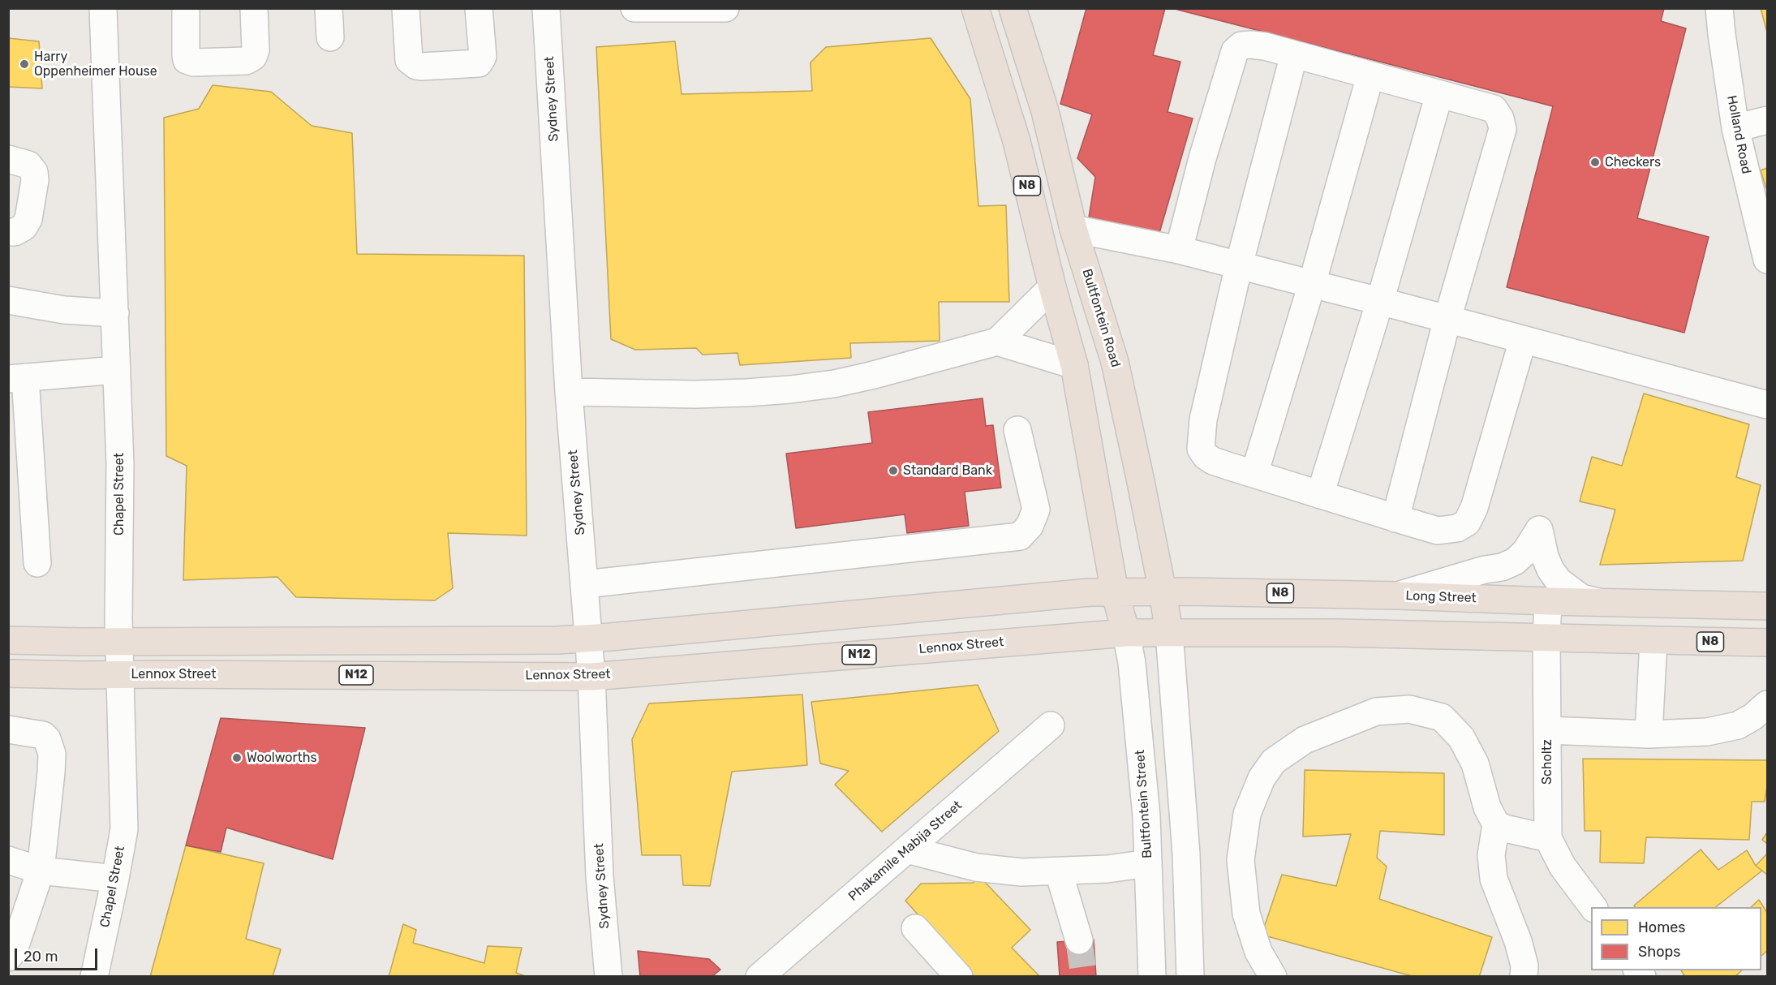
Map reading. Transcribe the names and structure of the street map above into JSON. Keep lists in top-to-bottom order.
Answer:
{
  "streets": {
    "highway": [
      "N8",
      "Bultfontein Road",
      "Long Street",
      "Lennox Street",
      "N12"
    ],
    "street": [
      "Sydney Street",
      "Holland Road",
      "Chapel Street",
      "Scholtz",
      "Bultfontein Street",
      "Phakamile Mabija Street"
    ]
  },
  "crossings": [
    ["Sydney Street", "Lennox Street"],
    ["N8", "Bultfontein Road"],
    ["N8", "Long Street"],
    ["N8", "Lennox Street"],
    ["N8", "Scholtz"],
    ["N8", "Bultfontein Street"],
    ["Bultfontein Road", "Long Street"],
    ["Chapel Street", "Lennox Street"],
    ["Long Street", "Scholtz"],
    ["Lennox Street", "Bultfontein Street"]
  ],
  "places": [
    "Harry Oppenheimer House",
    "Checkers",
    "Standard Bank",
    "Woolworths"
  ],
  "legend": ["Homes", "Shops"],
  "scale_bar": "20 m"
}
